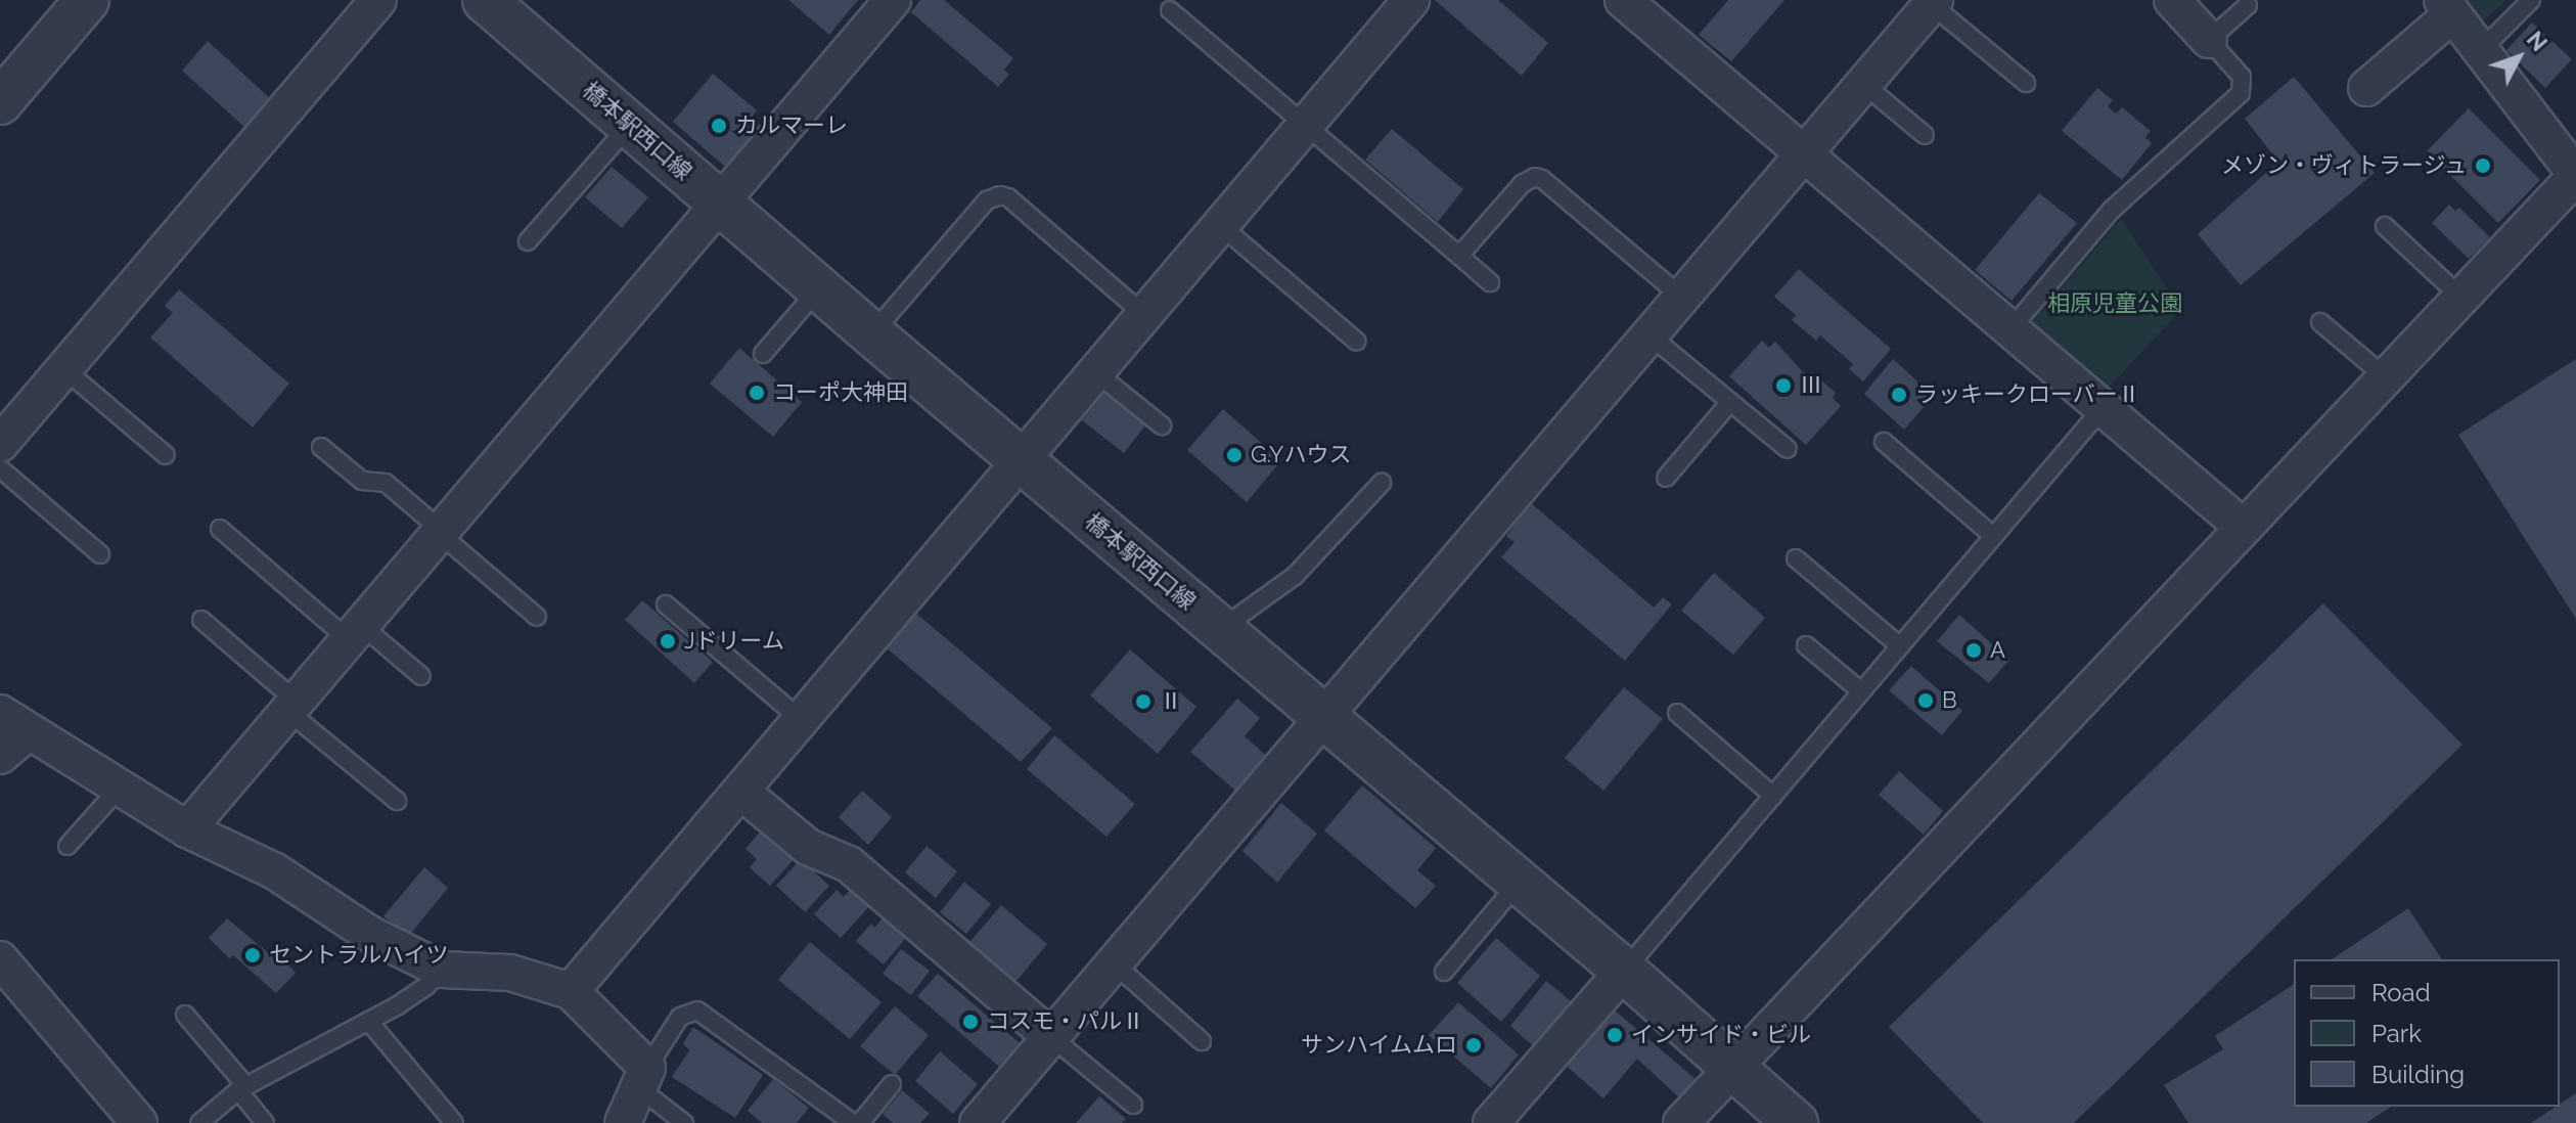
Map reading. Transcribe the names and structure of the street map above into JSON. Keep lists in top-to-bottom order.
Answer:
{
  "streets": {
    "street": ["橋本駅西口線"]
  },
  "parks": ["相原児童公園"],
  "places": [
    "カルマーレ",
    "メゾン・ヴィトラージュ",
    "Ⅲ",
    "コーポ大神田",
    "ラッキークローバーⅡ",
    "G.Yハウス",
    "Jドリーム",
    "A",
    "B",
    "Ⅱ",
    "セントラルハイツ",
    "コスモ・パルⅡ",
    "インサイド・ビル",
    "サンハイムムロ"
  ],
  "legend": ["Road", "Park", "Building"],
  "north": "top right"
}
